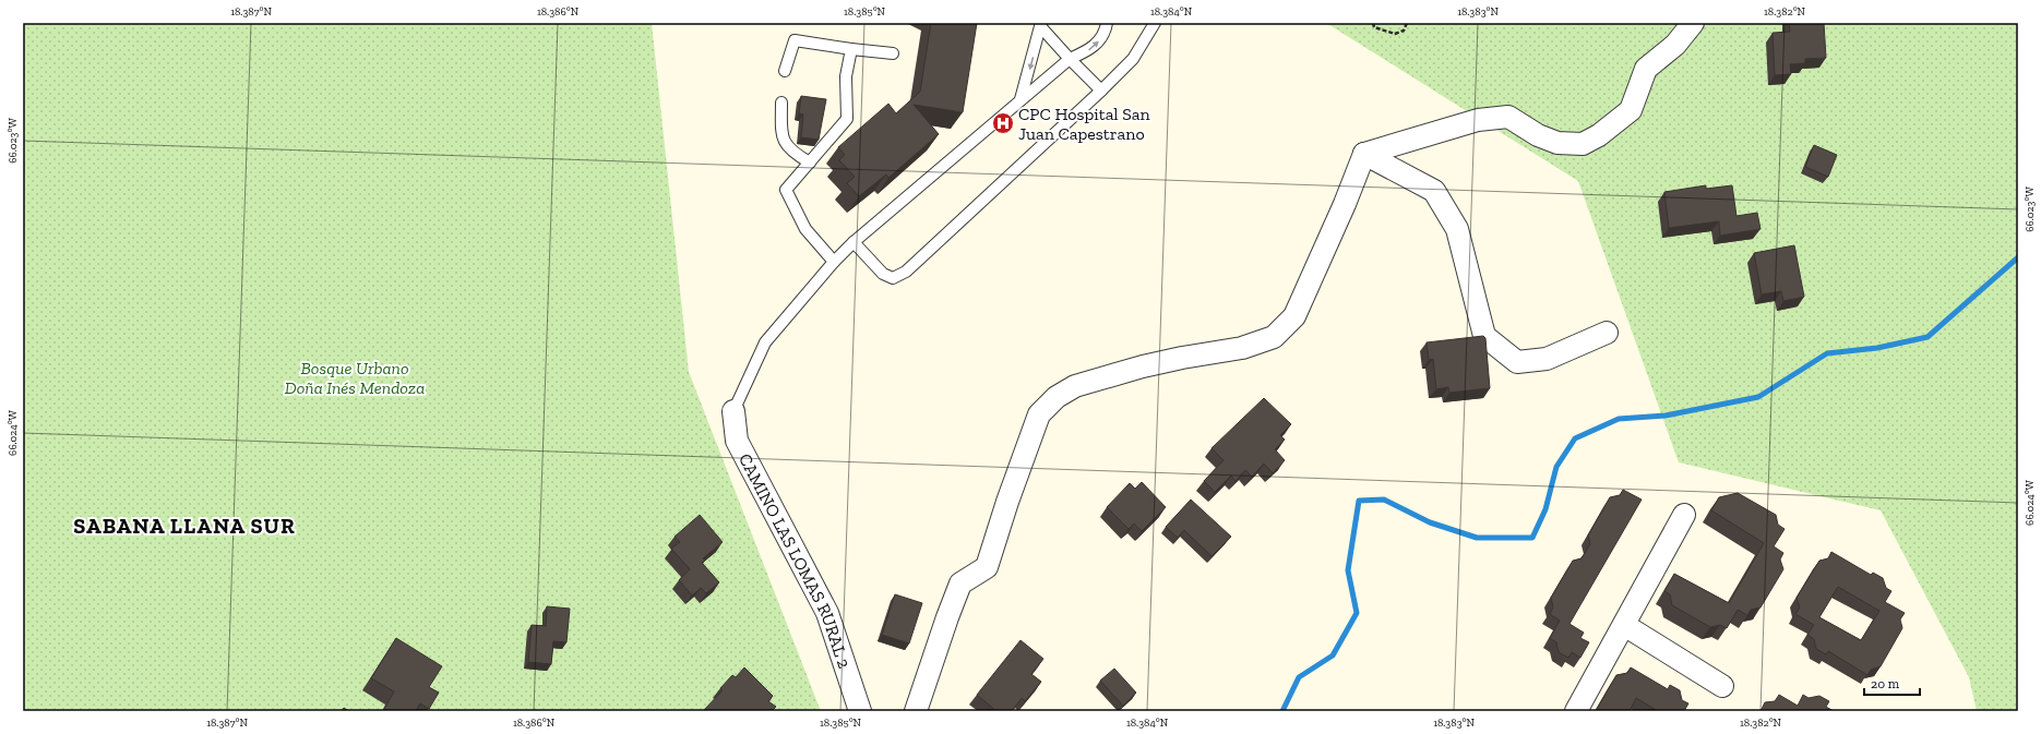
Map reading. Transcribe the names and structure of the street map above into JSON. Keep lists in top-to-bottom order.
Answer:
{
  "streets": {
    "street": ["CAMINO LAS LOMAS RURAL 2"]
  },
  "districts": ["SABANA LLANA SUR"],
  "parks": ["Bosque Urbano Doña Inés Mendoza"],
  "places": {
    "hospital": ["CPC Hospital San Juan Capestrano"]
  },
  "scale_bar": "20 m",
  "coordinates": [
    "18.387°N",
    "18.386°N",
    "18.385°N",
    "18.384°N",
    "18.383°N",
    "18.382°N",
    "66.023°W",
    "66.024°W"
  ]
}
